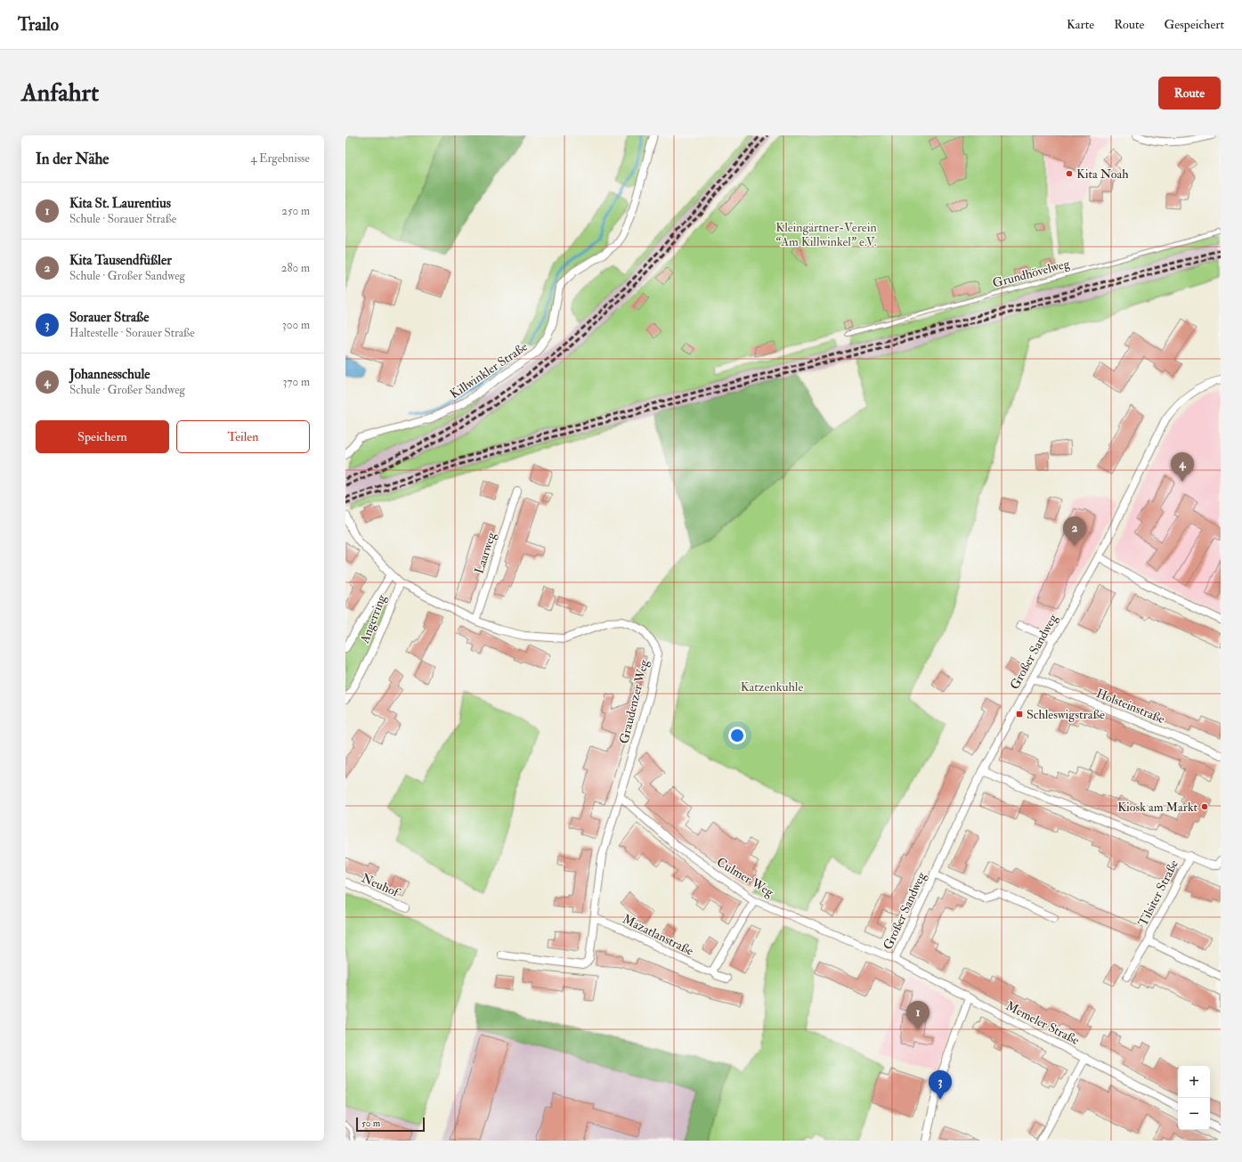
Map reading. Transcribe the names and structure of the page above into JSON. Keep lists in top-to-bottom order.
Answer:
{
  "streets": {
    "street": [
      "Killwinkler Straße",
      "Laarweg",
      "Angerring",
      "Großer Sandweg",
      "Graudenzer Weg",
      "Holsteinstraße",
      "Culmer Weg",
      "Neuhof",
      "Tilsiter Straße",
      "Mazatlanstraße",
      "Memeler Straße"
    ],
    "lane": ["Grundhövelweg"]
  },
  "crossings": [
    ["Laarweg", "Graudenzer Weg"],
    ["Angerring", "Graudenzer Weg"],
    ["Großer Sandweg", "Holsteinstraße"],
    ["Großer Sandweg", "Culmer Weg"],
    ["Großer Sandweg", "Memeler Straße"],
    ["Graudenzer Weg", "Culmer Weg"],
    ["Graudenzer Weg", "Mazatlanstraße"],
    ["Culmer Weg", "Memeler Straße"]
  ],
  "parks": ["Kleingärtner-Verein “Am Killwinkel” e.V.", "Katzenkuhle"],
  "places": {
    "other": ["Kita Noah", "Kiosk am Markt"],
    "transit": ["Schleswigstraße"]
  },
  "scale_bar": "50 m",
  "page": {
    "header": "Trailo",
    "nav": ["Karte", "Route", "Gespeichert"],
    "buttons": [
      "Route",
      ["Speichern", "Teilen"]
    ],
    "title": "Anfahrt",
    "heading": ["In der Nähe", "4 Ergebnisse"],
    "list": [
      {
        "mark": "1",
        "name": "Kita St. Laurentius",
        "note": "Schule · Sorauer Straße",
        "value": "250 m"
      },
      {
        "mark": "2",
        "name": "Kita Tausendfüßler",
        "note": "Schule · Großer Sandweg",
        "value": "280 m"
      },
      {
        "mark": "3",
        "name": "Sorauer Straße",
        "note": "Haltestelle · Sorauer Straße",
        "value": "300 m"
      },
      {
        "mark": "4",
        "name": "Johannesschule",
        "note": "Schule · Großer Sandweg",
        "value": "370 m"
      }
    ],
    "pins": [
      "4",
      "2",
      "1",
      "3"
    ],
    "map_buttons": ["+", "−"],
    "scale": "50 m"
  }
}
